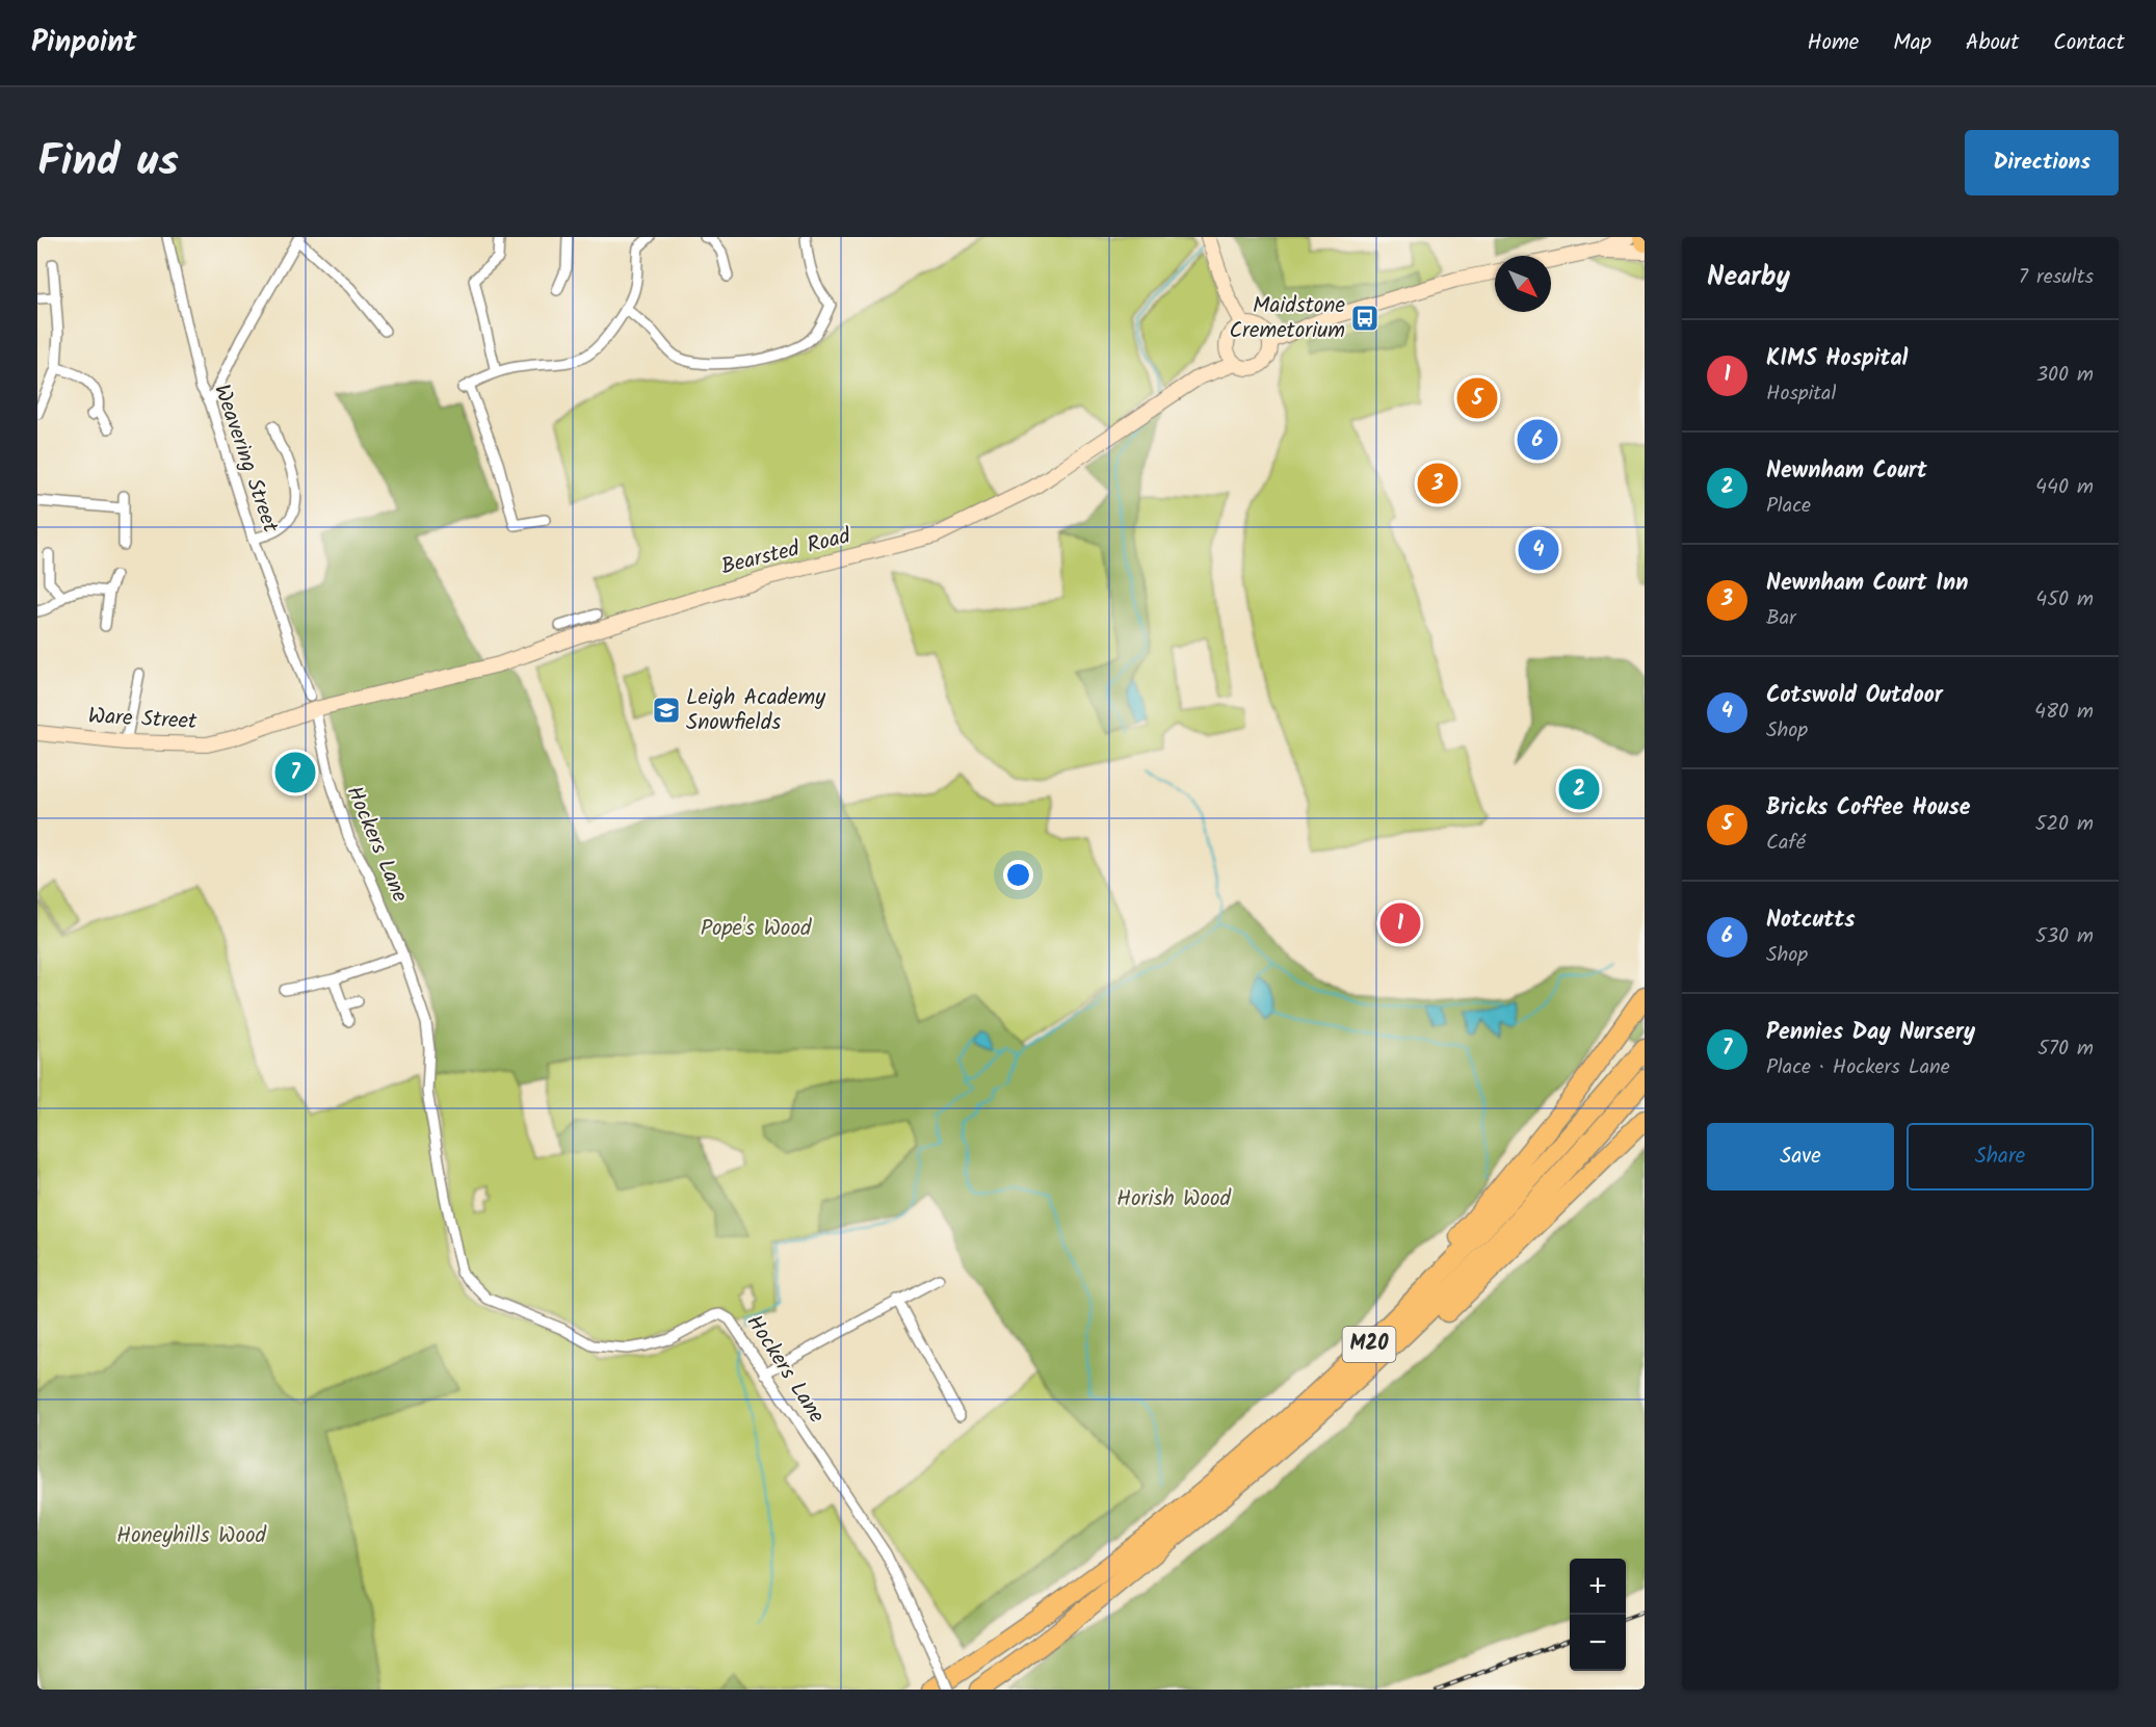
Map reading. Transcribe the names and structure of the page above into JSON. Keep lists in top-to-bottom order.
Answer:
{
  "streets": {
    "highway": ["M20"],
    "street": [
      "Weavering Street",
      "Bearsted Road",
      "Ware Street",
      "Hockers Lane"
    ]
  },
  "crossings": [
    ["Weavering Street", "Bearsted Road"],
    ["Weavering Street", "Ware Street"],
    ["Weavering Street", "Hockers Lane"],
    ["Bearsted Road", "Ware Street"],
    ["Bearsted Road", "Hockers Lane"],
    ["Ware Street", "Hockers Lane"]
  ],
  "parks": ["Pope's Wood", "Horish Wood", "Honeyhills Wood"],
  "places": {
    "bus stop": ["Maidstone Cremetorium"],
    "school or university": ["Leigh Academy Snowfields"]
  },
  "north": "bottom right",
  "page": {
    "header": "Pinpoint",
    "nav": [
      "Home",
      "Map",
      "About",
      "Contact"
    ],
    "title": "Find us",
    "buttons": [
      "Directions",
      ["Save", "Share"]
    ],
    "heading": ["Nearby", "7 results"],
    "list": [
      {
        "mark": "1",
        "name": "KIMS Hospital",
        "note": "Hospital",
        "value": "300 m"
      },
      {
        "mark": "2",
        "name": "Newnham Court",
        "note": "Place",
        "value": "440 m"
      },
      {
        "mark": "3",
        "name": "Newnham Court Inn",
        "note": "Bar",
        "value": "450 m"
      },
      {
        "mark": "4",
        "name": "Cotswold Outdoor",
        "note": "Shop",
        "value": "480 m"
      },
      {
        "mark": "5",
        "name": "Bricks Coffee House",
        "note": "Café",
        "value": "520 m"
      },
      {
        "mark": "6",
        "name": "Notcutts",
        "note": "Shop",
        "value": "530 m"
      },
      {
        "mark": "7",
        "name": "Pennies Day Nursery",
        "note": "Place · Hockers Lane",
        "value": "570 m"
      }
    ],
    "pins": [
      "5",
      "6",
      "3",
      "4",
      "7",
      "2",
      "1"
    ],
    "map_buttons": ["+", "−"]
  }
}
